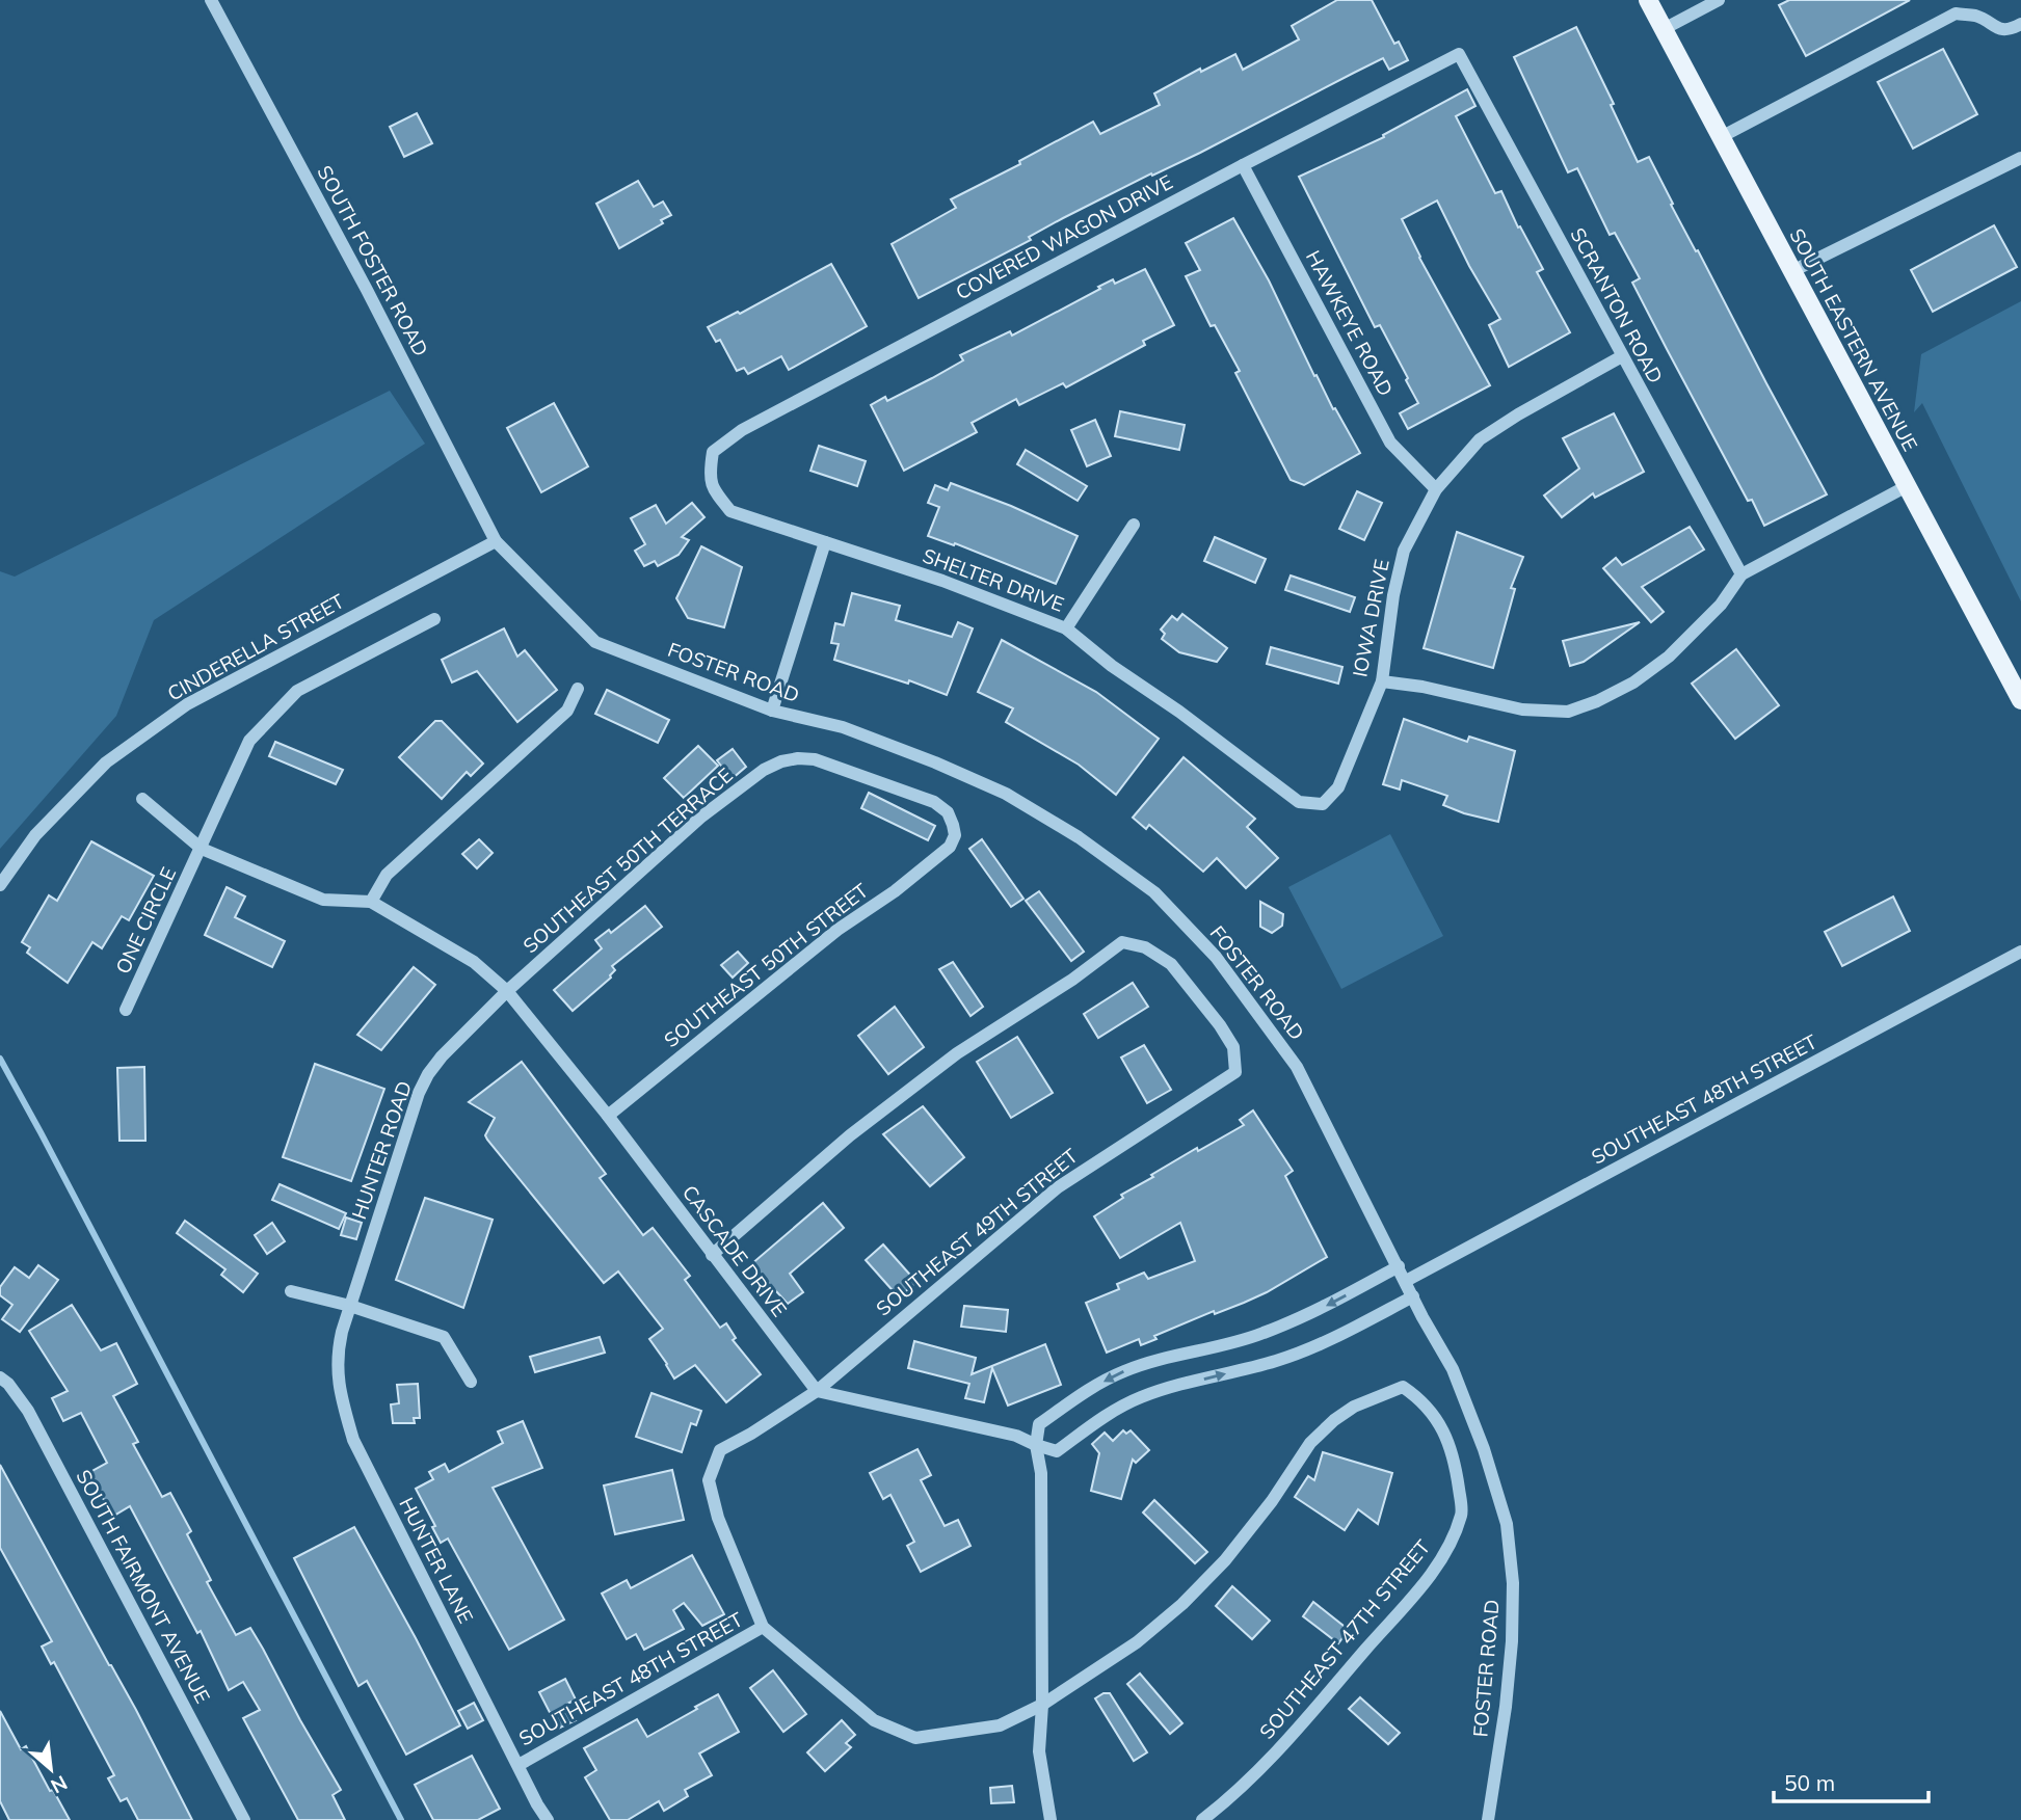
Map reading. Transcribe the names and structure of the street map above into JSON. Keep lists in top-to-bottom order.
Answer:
{
  "streets": {
    "main road": ["SOUTH EASTERN AVENUE"],
    "street": [
      "COVERED WAGON DRIVE",
      "SOUTH FOSTER ROAD",
      "SCRANTON ROAD",
      "HAWKEYE ROAD",
      "SHELTER DRIVE",
      "IOWA DRIVE",
      "CINDERELLA STREET",
      "FOSTER ROAD",
      "SOUTHEAST 50TH TERRACE",
      "ONE CIRCLE",
      "SOUTHEAST 50TH STREET",
      "SOUTHEAST 48TH STREET",
      "HUNTER ROAD",
      "SOUTHEAST 49TH STREET",
      "CASCADE DRIVE",
      "HUNTER LANE",
      "SOUTH FAIRMONT AVENUE",
      "SOUTHEAST 47TH STREET"
    ]
  },
  "crossings": [
    ["COVERED WAGON DRIVE", "SCRANTON ROAD"],
    ["COVERED WAGON DRIVE", "HAWKEYE ROAD"],
    ["COVERED WAGON DRIVE", "SHELTER DRIVE"],
    ["SOUTH FOSTER ROAD", "CINDERELLA STREET"],
    ["SOUTH FOSTER ROAD", "FOSTER ROAD"],
    ["SCRANTON ROAD", "IOWA DRIVE"],
    ["HAWKEYE ROAD", "IOWA DRIVE"],
    ["SHELTER DRIVE", "IOWA DRIVE"],
    ["CINDERELLA STREET", "FOSTER ROAD"],
    ["FOSTER ROAD", "SOUTHEAST 48TH STREET"],
    ["SOUTHEAST 50TH TERRACE", "SOUTHEAST 50TH STREET"],
    ["SOUTHEAST 50TH TERRACE", "HUNTER ROAD"],
    ["SOUTHEAST 50TH TERRACE", "CASCADE DRIVE"],
    ["ONE CIRCLE", "CASCADE DRIVE"],
    ["SOUTHEAST 50TH STREET", "CASCADE DRIVE"],
    ["SOUTHEAST 48TH STREET", "HUNTER LANE"],
    ["HUNTER ROAD", "CASCADE DRIVE"],
    ["HUNTER ROAD", "HUNTER LANE"],
    ["SOUTHEAST 49TH STREET", "CASCADE DRIVE"]
  ],
  "scale_bar": "50 m",
  "north": "bottom right"
}
